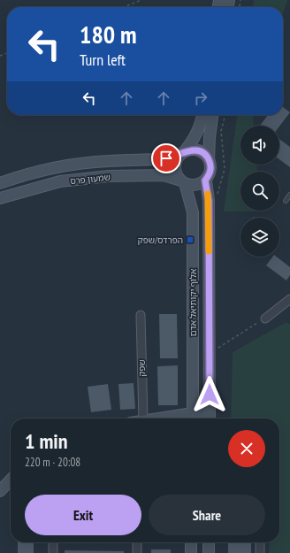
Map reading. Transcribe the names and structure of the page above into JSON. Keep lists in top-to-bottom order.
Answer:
{
  "streets": {
    "street": ["שמעון פרס", "אלוף יקותיאל אדם", "שפק"]
  },
  "crossings": [
    ["שמעון פרס", "אלוף יקותיאל אדם"]
  ],
  "places": {
    "transit": ["הפרדס/שפק"]
  },
  "page": {
    "turn": ["180 m", "Turn left"],
    "heading": ["1 min", "220 m · 20:08"],
    "buttons": ["Exit", "Share"]
  }
}
